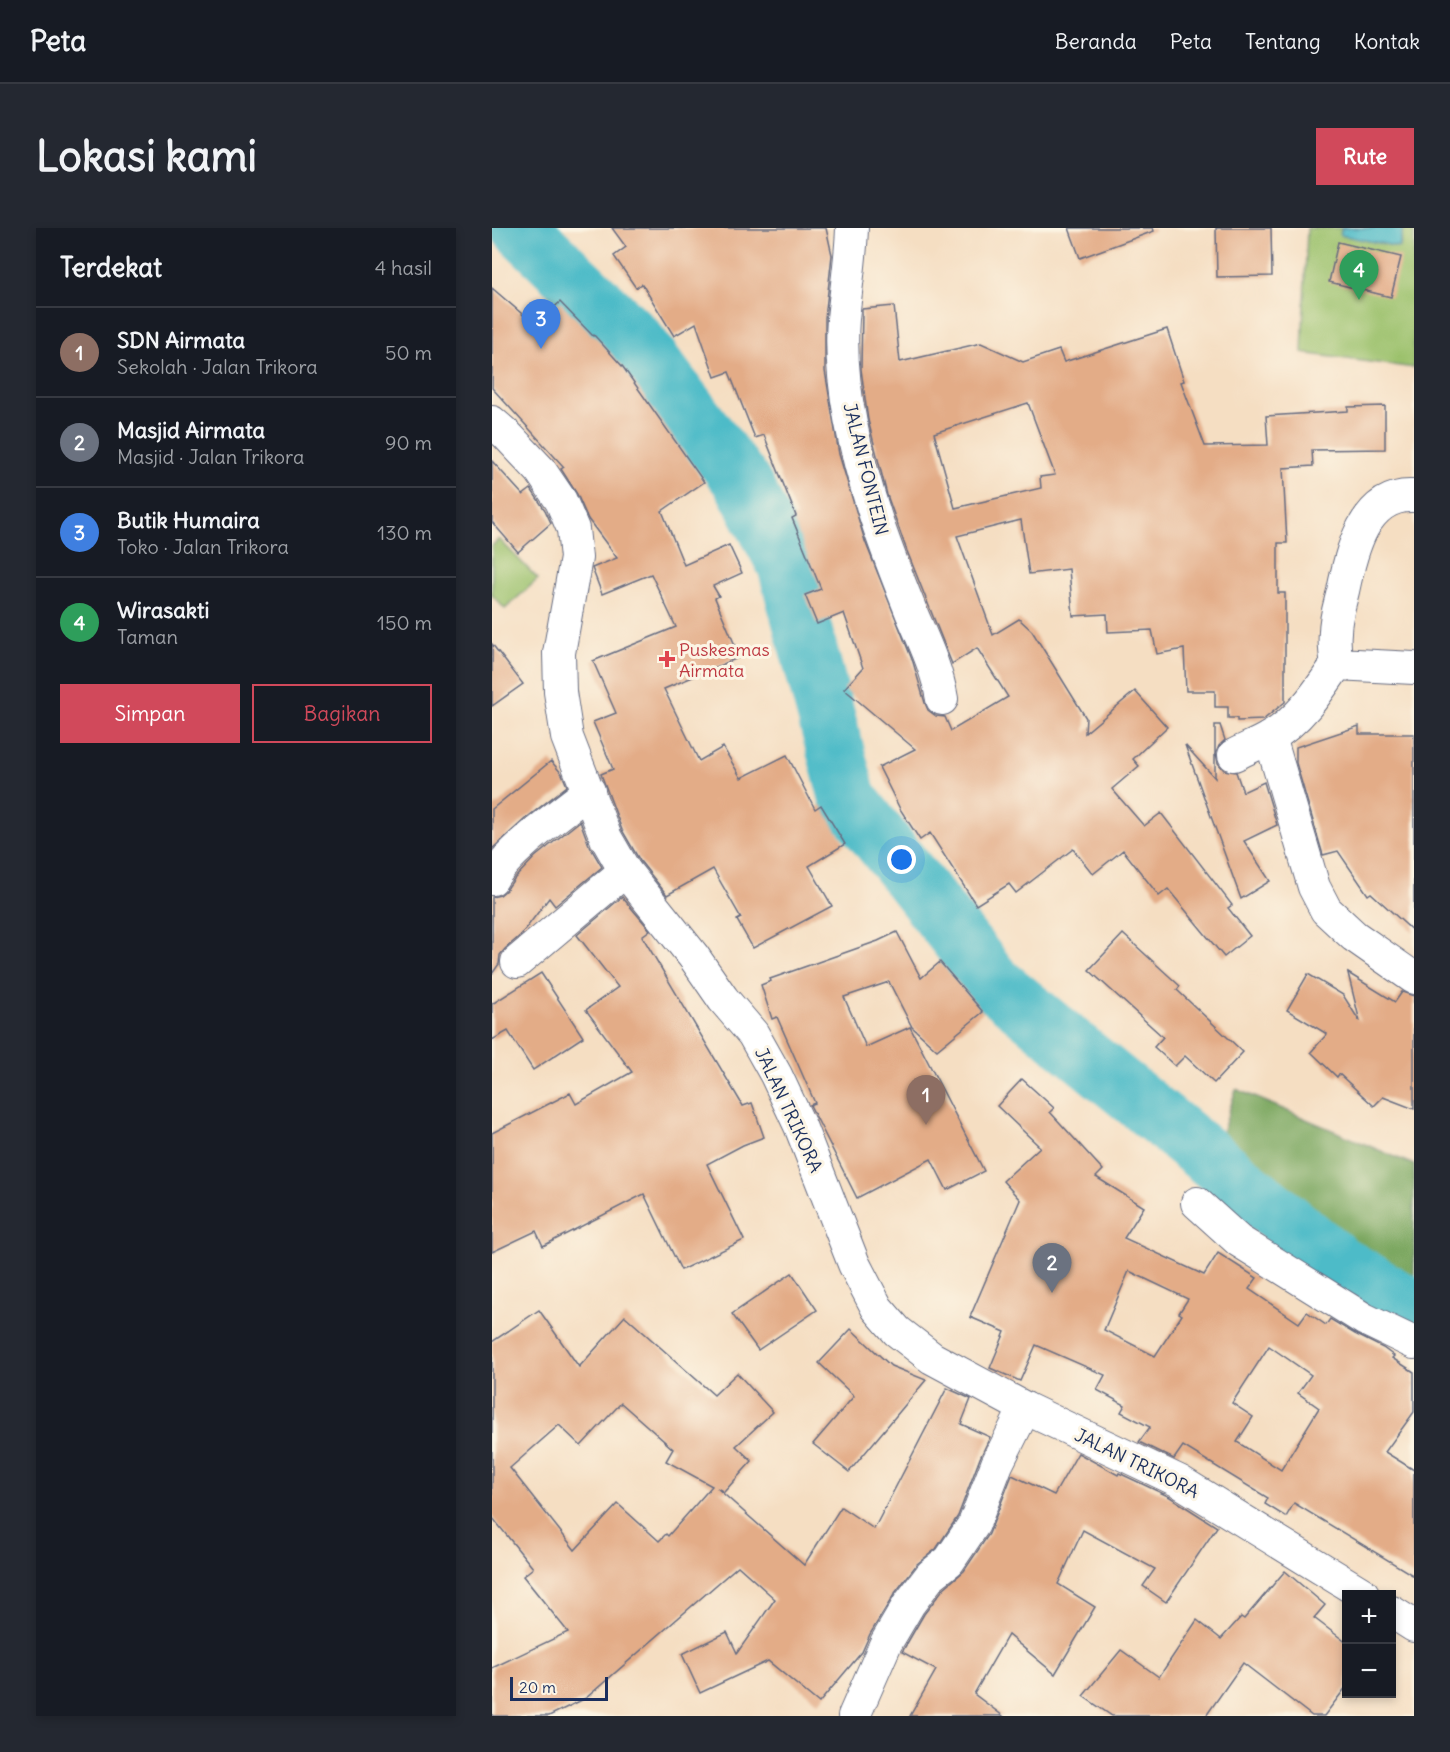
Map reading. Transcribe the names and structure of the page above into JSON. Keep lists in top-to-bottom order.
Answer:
{
  "streets": {
    "street": ["JALAN FONTEIN", "JALAN TRIKORA"]
  },
  "places": {
    "health": ["Puskesmas Airmata"]
  },
  "scale_bar": "20 m",
  "page": {
    "header": "Peta",
    "nav": [
      "Beranda",
      "Peta",
      "Tentang",
      "Kontak"
    ],
    "buttons": [
      "Rute",
      ["Simpan", "Bagikan"]
    ],
    "title": "Lokasi kami",
    "heading": ["Terdekat", "4 hasil"],
    "pins": [
      "4",
      "3",
      "1",
      "2"
    ],
    "list": [
      {
        "mark": "1",
        "name": "SDN Airmata",
        "note": "Sekolah · Jalan Trikora",
        "value": "50 m"
      },
      {
        "mark": "2",
        "name": "Masjid Airmata",
        "note": "Masjid · Jalan Trikora",
        "value": "90 m"
      },
      {
        "mark": "3",
        "name": "Butik Humaira",
        "note": "Toko · Jalan Trikora",
        "value": "130 m"
      },
      {
        "mark": "4",
        "name": "Wirasakti",
        "note": "Taman",
        "value": "150 m"
      }
    ],
    "map_buttons": ["+", "−"],
    "scale": "20 m"
  }
}
